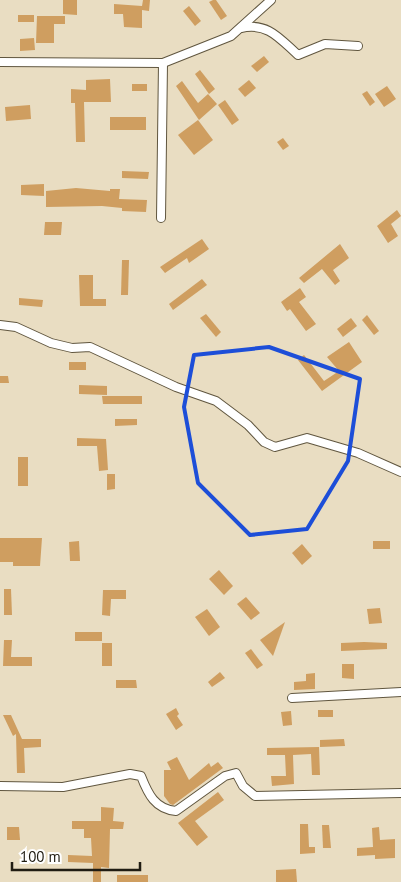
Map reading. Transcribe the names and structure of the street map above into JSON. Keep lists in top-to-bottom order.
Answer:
{
  "scale_bar": "100 m"
}
